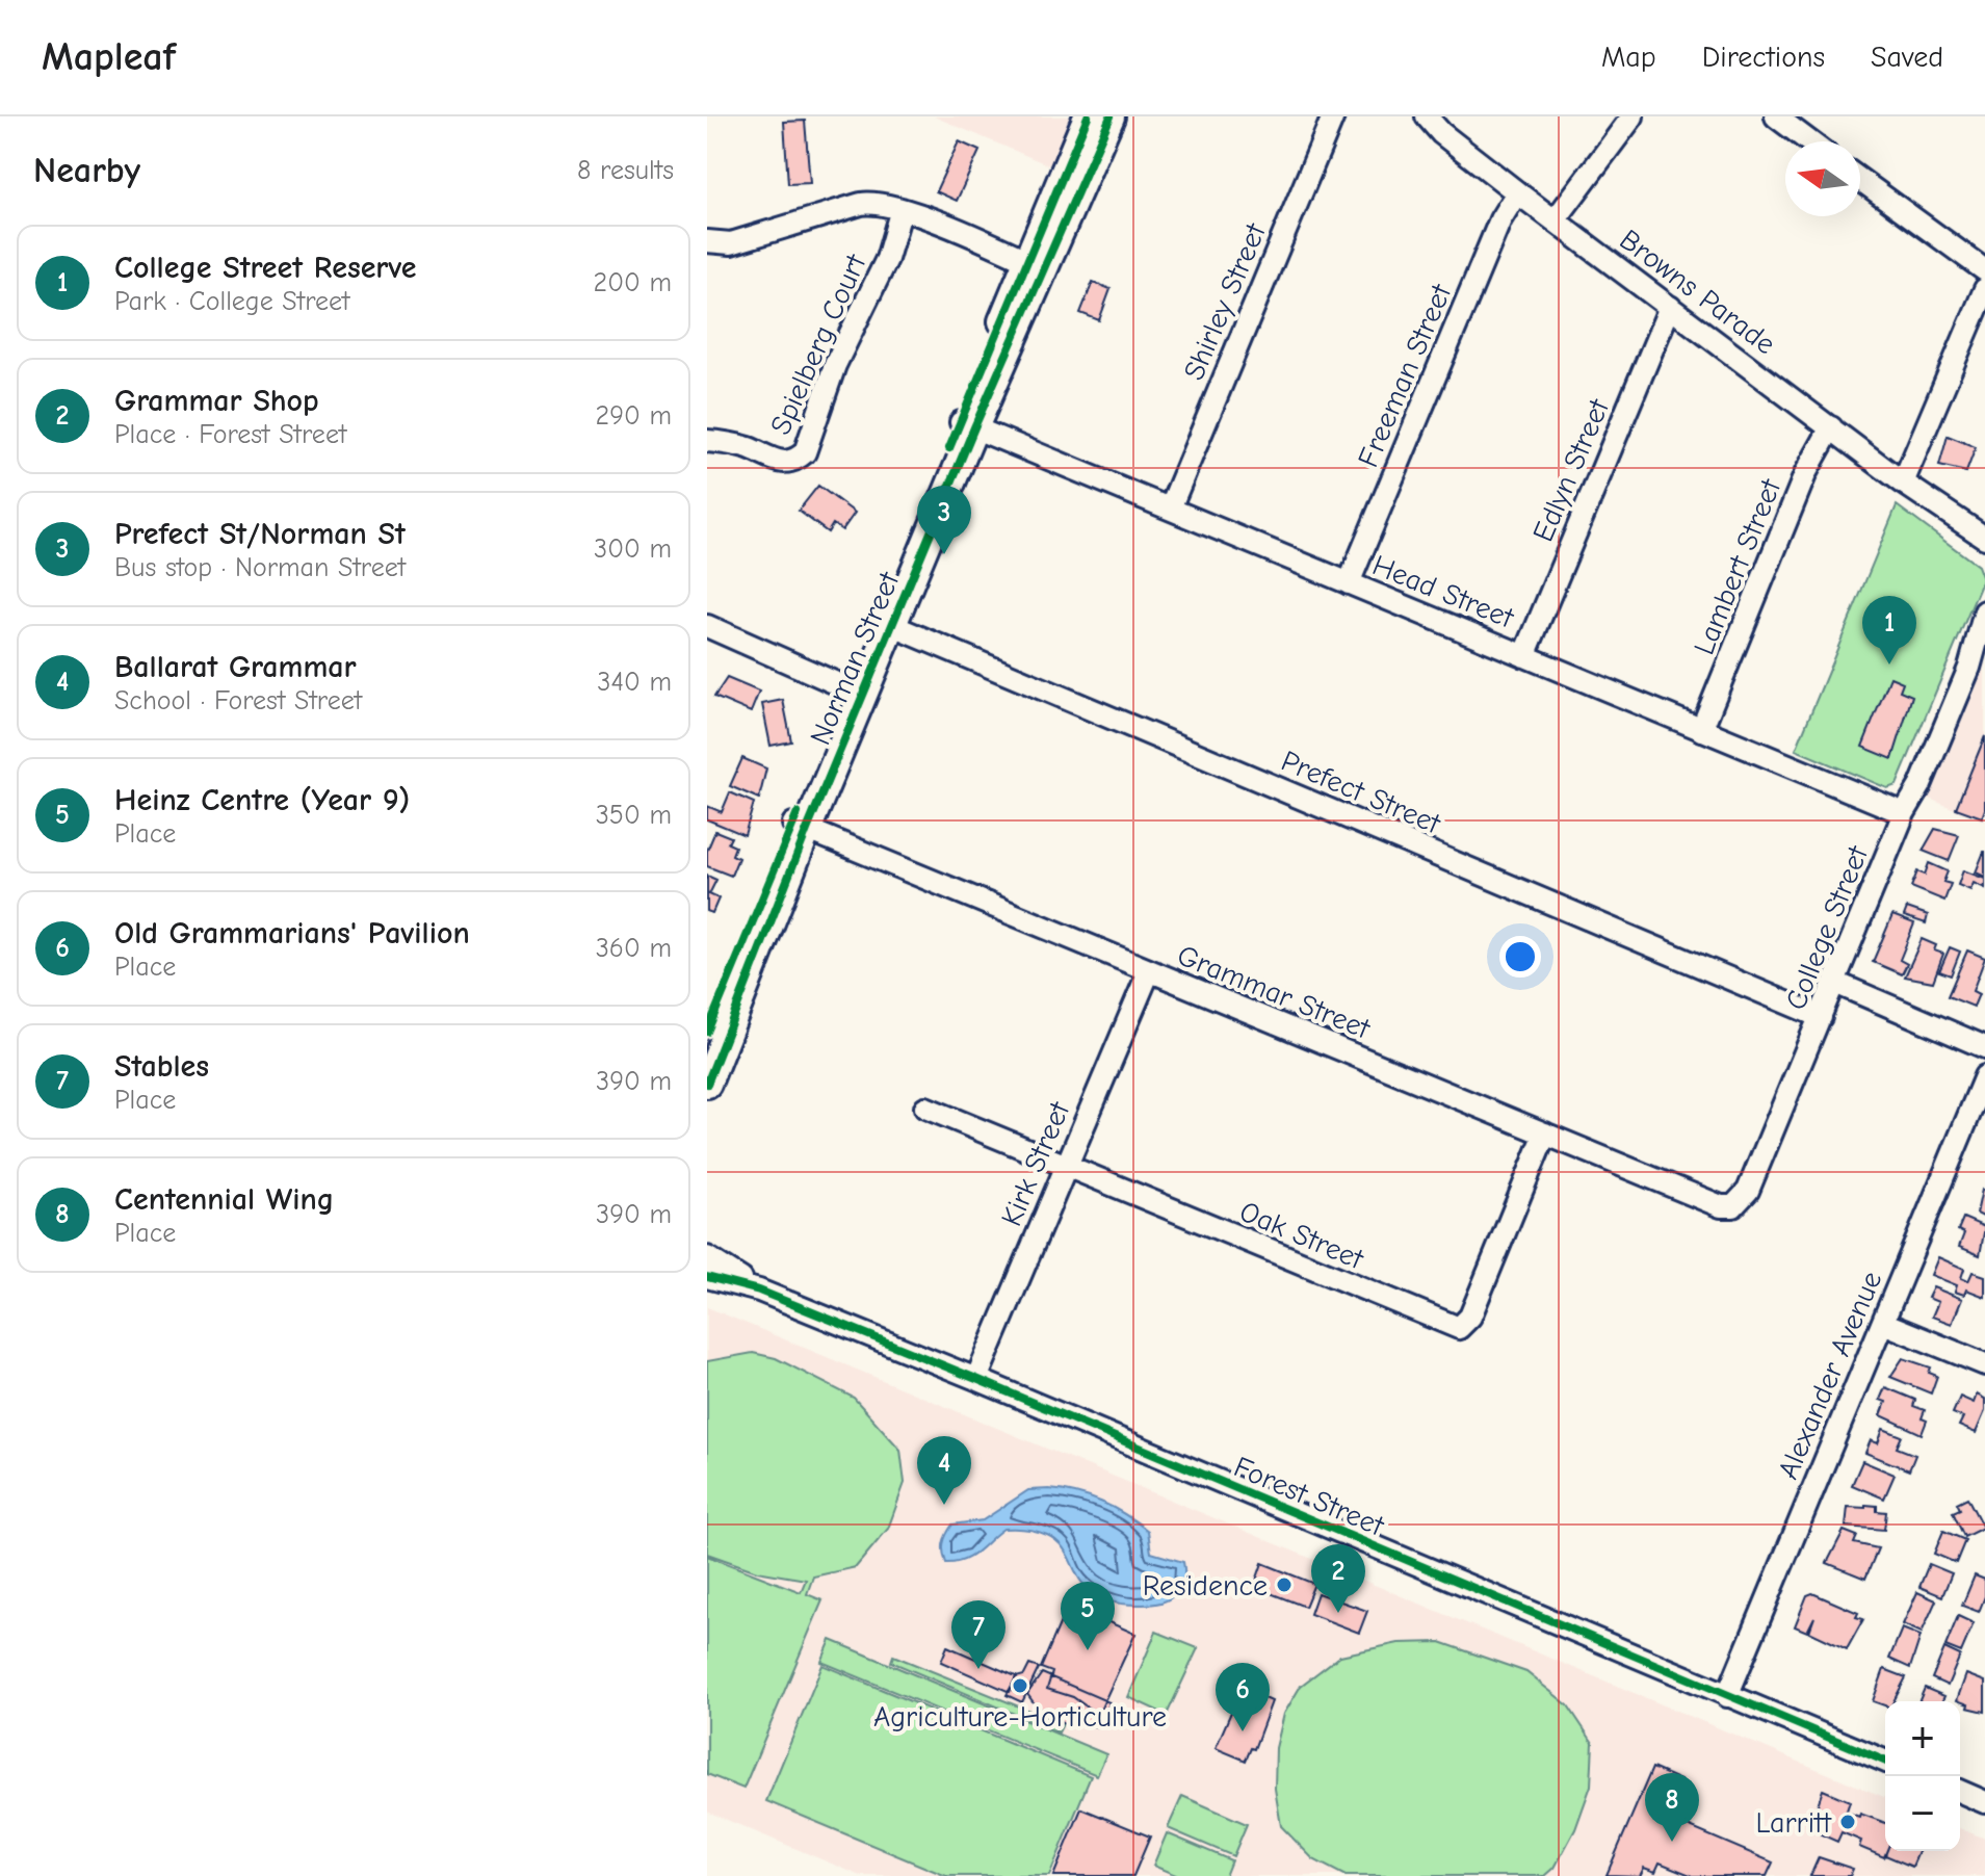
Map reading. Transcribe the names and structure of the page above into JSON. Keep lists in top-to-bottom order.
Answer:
{
  "streets": {
    "main road": ["Norman Street"],
    "street": [
      "Browns Parade",
      "Shirley Street",
      "Spielberg Court",
      "Freeman Street",
      "Edlyn Street",
      "Lambert Street",
      "Head Street",
      "Prefect Street",
      "College Street",
      "Grammar Street",
      "Kirk Street",
      "Oak Street",
      "Alexander Avenue",
      "Forest Street"
    ]
  },
  "crossings": [
    ["Browns Parade", "Freeman Street"],
    ["Browns Parade", "Edlyn Street"],
    ["Browns Parade", "Lambert Street"],
    ["Shirley Street", "Head Street"],
    ["Freeman Street", "Head Street"],
    ["Edlyn Street", "Head Street"],
    ["Lambert Street", "Head Street"],
    ["Head Street", "Norman Street"],
    ["Head Street", "College Street"],
    ["Norman Street", "Prefect Street"],
    ["Norman Street", "Grammar Street"],
    ["Prefect Street", "College Street"],
    ["College Street", "Grammar Street"],
    ["Grammar Street", "Kirk Street"],
    ["Grammar Street", "Oak Street"],
    ["Kirk Street", "Oak Street"],
    ["Kirk Street", "Forest Street"],
    ["Alexander Avenue", "Forest Street"]
  ],
  "places": ["Residence", "Agriculture-Horticulture", "Larritt"],
  "north": "left",
  "page": {
    "header": "Mapleaf",
    "nav": ["Map", "Directions", "Saved"],
    "heading": ["Nearby", "8 results"],
    "list": [
      {
        "mark": "1",
        "name": "College Street Reserve",
        "note": "Park · College Street",
        "value": "200 m"
      },
      {
        "mark": "2",
        "name": "Grammar Shop",
        "note": "Place · Forest Street",
        "value": "290 m"
      },
      {
        "mark": "3",
        "name": "Prefect St/Norman St",
        "note": "Bus stop · Norman Street",
        "value": "300 m"
      },
      {
        "mark": "4",
        "name": "Ballarat Grammar",
        "note": "School · Forest Street",
        "value": "340 m"
      },
      {
        "mark": "5",
        "name": "Heinz Centre (Year 9)",
        "note": "Place",
        "value": "350 m"
      },
      {
        "mark": "6",
        "name": "Old Grammarians' Pavilion",
        "note": "Place",
        "value": "360 m"
      },
      {
        "mark": "7",
        "name": "Stables",
        "note": "Place",
        "value": "390 m"
      },
      {
        "mark": "8",
        "name": "Centennial Wing",
        "note": "Place",
        "value": "390 m"
      }
    ],
    "pins": [
      "3",
      "1",
      "4",
      "2",
      "5",
      "7",
      "6",
      "8"
    ],
    "map_buttons": ["+", "−"]
  }
}
